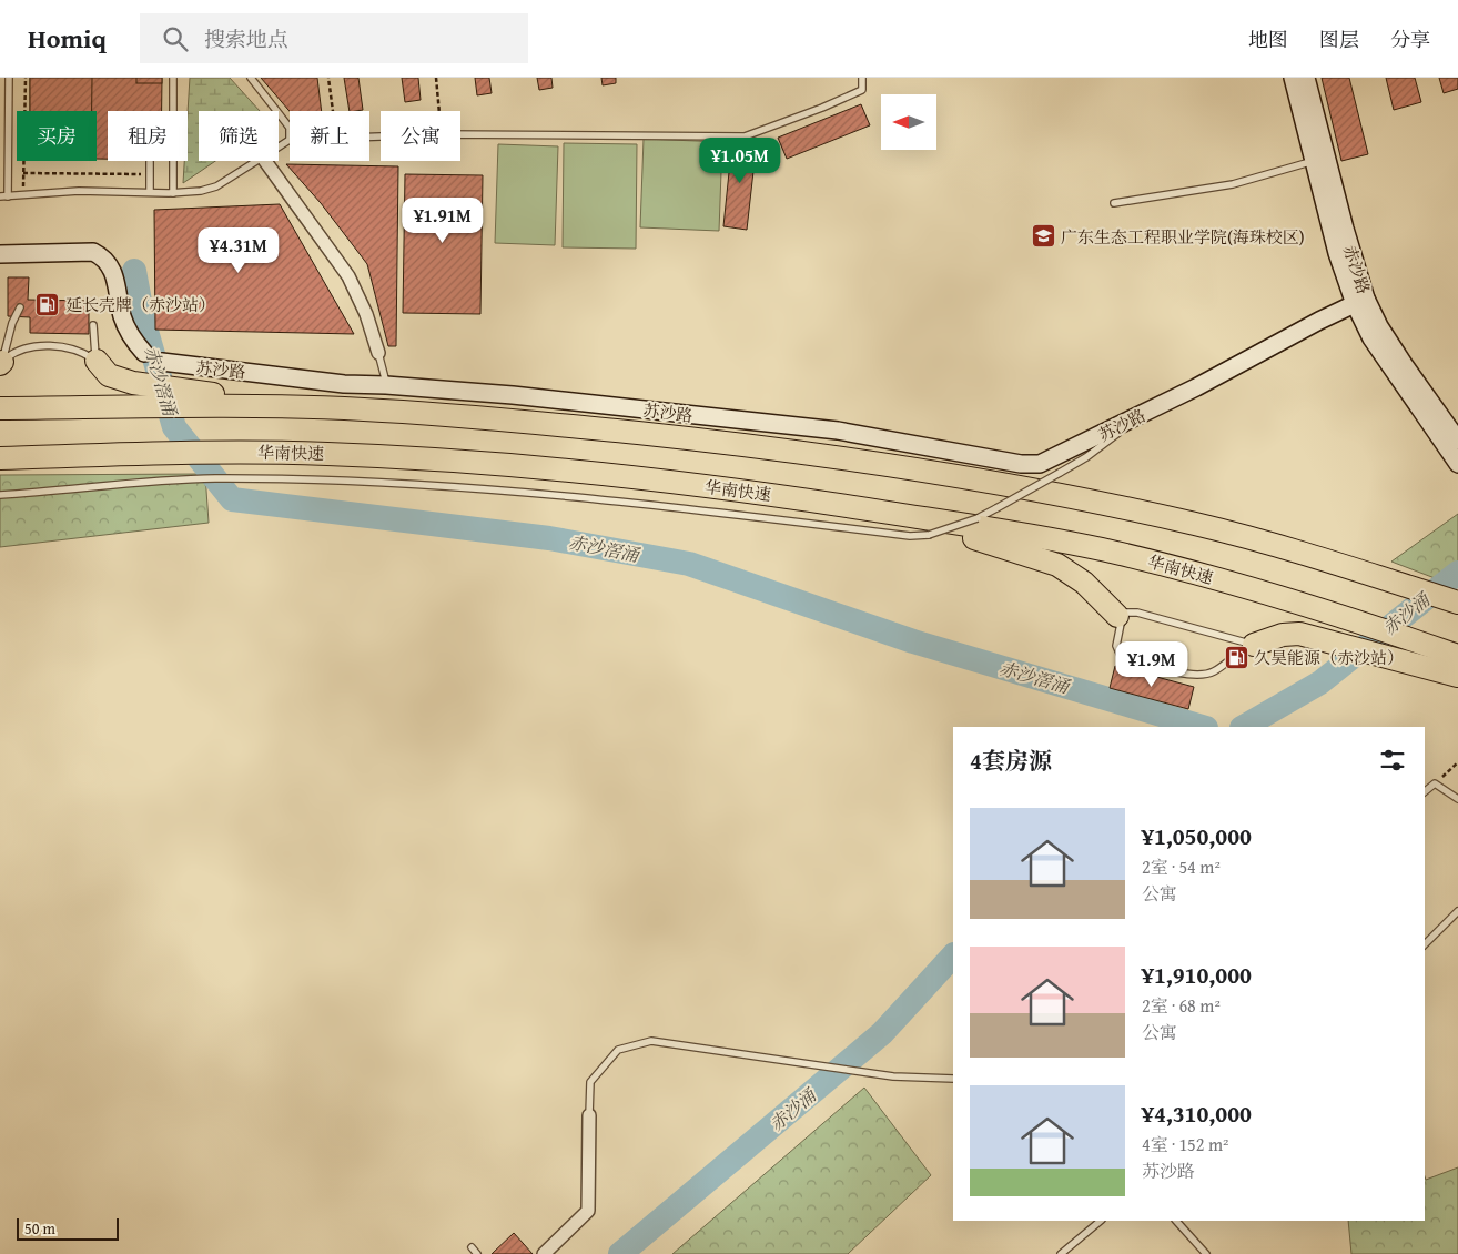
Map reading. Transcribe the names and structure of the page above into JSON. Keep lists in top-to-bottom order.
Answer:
{
  "streets": {
    "highway": ["华南快速"],
    "street": ["赤沙路", "苏沙路"]
  },
  "crossings": [
    ["赤沙路", "苏沙路"]
  ],
  "water": ["赤沙滘涌", "赤沙涌"],
  "places": {
    "school or university": ["广东生态工程职业学院(海珠校区)"],
    "fuel station": ["延长壳牌（赤沙站）", "久昊能源（赤沙站）"]
  },
  "scale_bar": "50 m",
  "north": "left",
  "page": {
    "header": "Homiq",
    "search": "搜索地点",
    "nav": ["地图", "图层", "分享"],
    "chip": [
      "买房",
      "租房",
      "筛选",
      "新上",
      "公寓"
    ],
    "price": [
      "¥1.05M",
      "¥1.91M",
      "¥4.31M",
      "¥1.9M"
    ],
    "heading": "4套房源",
    "list": [
      {
        "name": "¥1,050,000",
        "note": "2室 · 54 m² · 公寓"
      },
      {
        "name": "¥1,910,000",
        "note": "2室 · 68 m² · 公寓"
      },
      {
        "name": "¥4,310,000",
        "note": "4室 · 152 m² · 苏沙路"
      }
    ],
    "scale": "50 m"
  }
}
